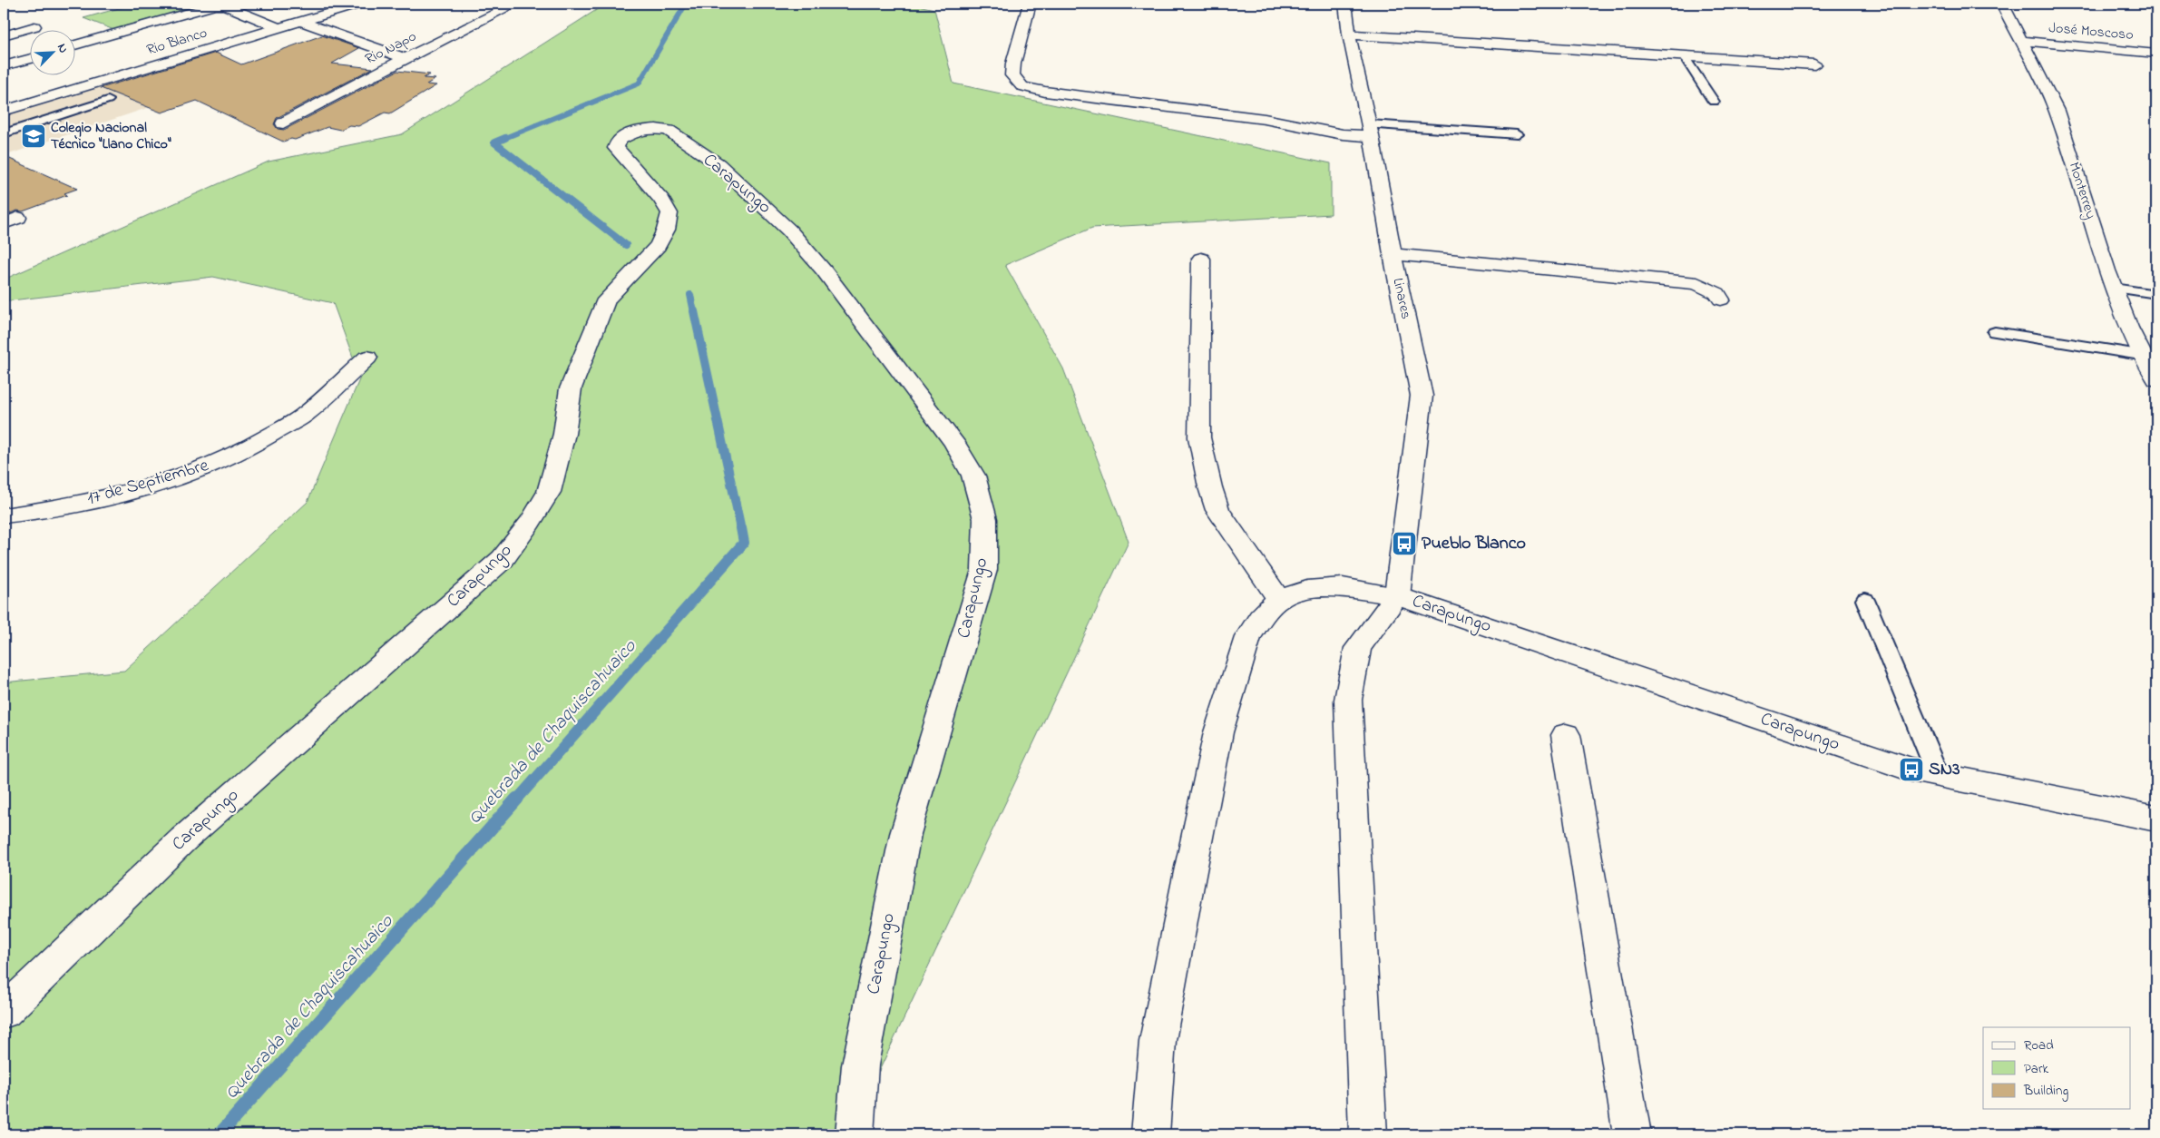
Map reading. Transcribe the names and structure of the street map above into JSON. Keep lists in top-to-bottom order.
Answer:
{
  "streets": {
    "street": [
      "José Moscoso",
      "Rio Blanco",
      "Rio Napo",
      "Carapungo",
      "Monterrey",
      "Linares",
      "17 de Septiembre"
    ]
  },
  "crossings": [
    ["José Moscoso", "Monterrey"],
    ["Carapungo", "Linares"]
  ],
  "water": ["Quebrada de Chaquiscahuaico"],
  "places": {
    "school or university": ["Colegio Nacional Técnico \"Llano Chico\""],
    "bus stop": ["Pueblo Blanco", "SN3"]
  },
  "legend": ["Road", "Park", "Building"],
  "north": "top right"
}
